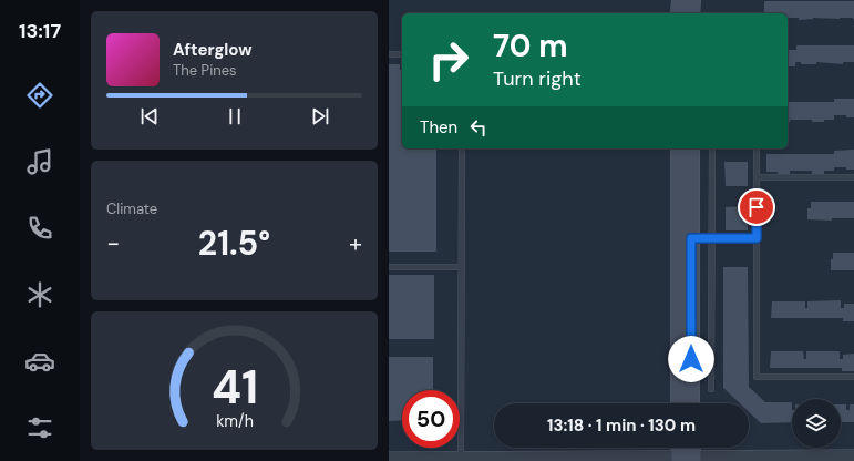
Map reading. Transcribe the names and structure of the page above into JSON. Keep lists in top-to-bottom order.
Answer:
{
  "page": {
    "tabs": "13:17",
    "turn": ["70 m", "Turn right"],
    "song": ["Afterglow", "The Pines"],
    "then": "Then",
    "tile": "Climate",
    "heat": ["−", "21.5°", "+"],
    "limit": "50",
    "trip": "13:18 · 1 min · 130 m",
    "gauge": ["41", "km/h"]
  }
}
